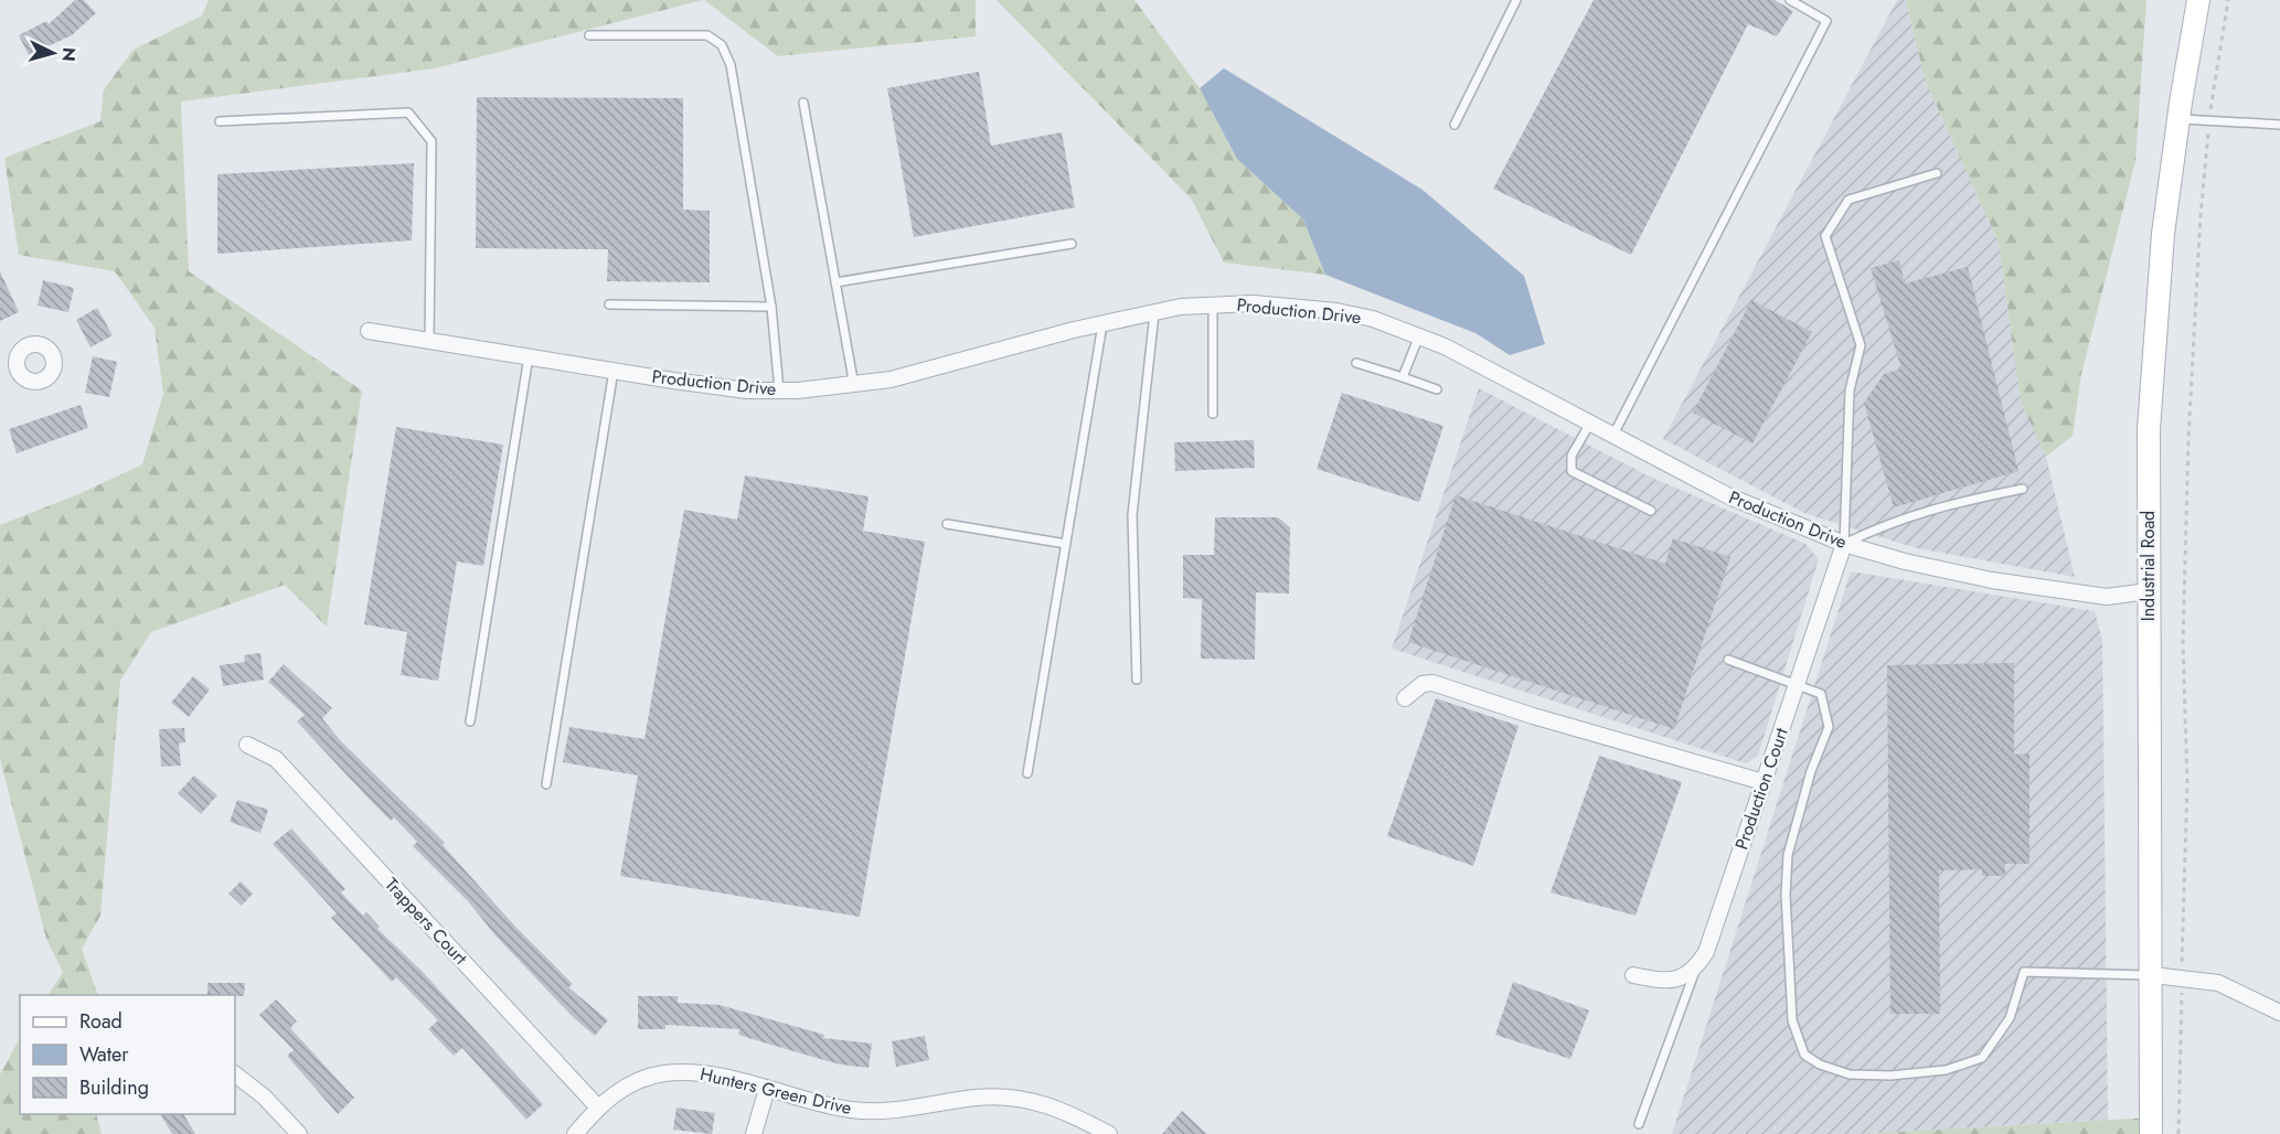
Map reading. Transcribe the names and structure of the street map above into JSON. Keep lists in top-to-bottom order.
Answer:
{
  "streets": {
    "main road": ["Industrial Road"],
    "street": [
      "Production Drive",
      "Production Court",
      "Trappers Court",
      "Hunters Green Drive"
    ]
  },
  "crossings": [
    ["Production Drive", "Industrial Road"],
    ["Production Drive", "Production Court"],
    ["Trappers Court", "Hunters Green Drive"]
  ],
  "legend": ["Road", "Water", "Building"],
  "north": "right"
}
